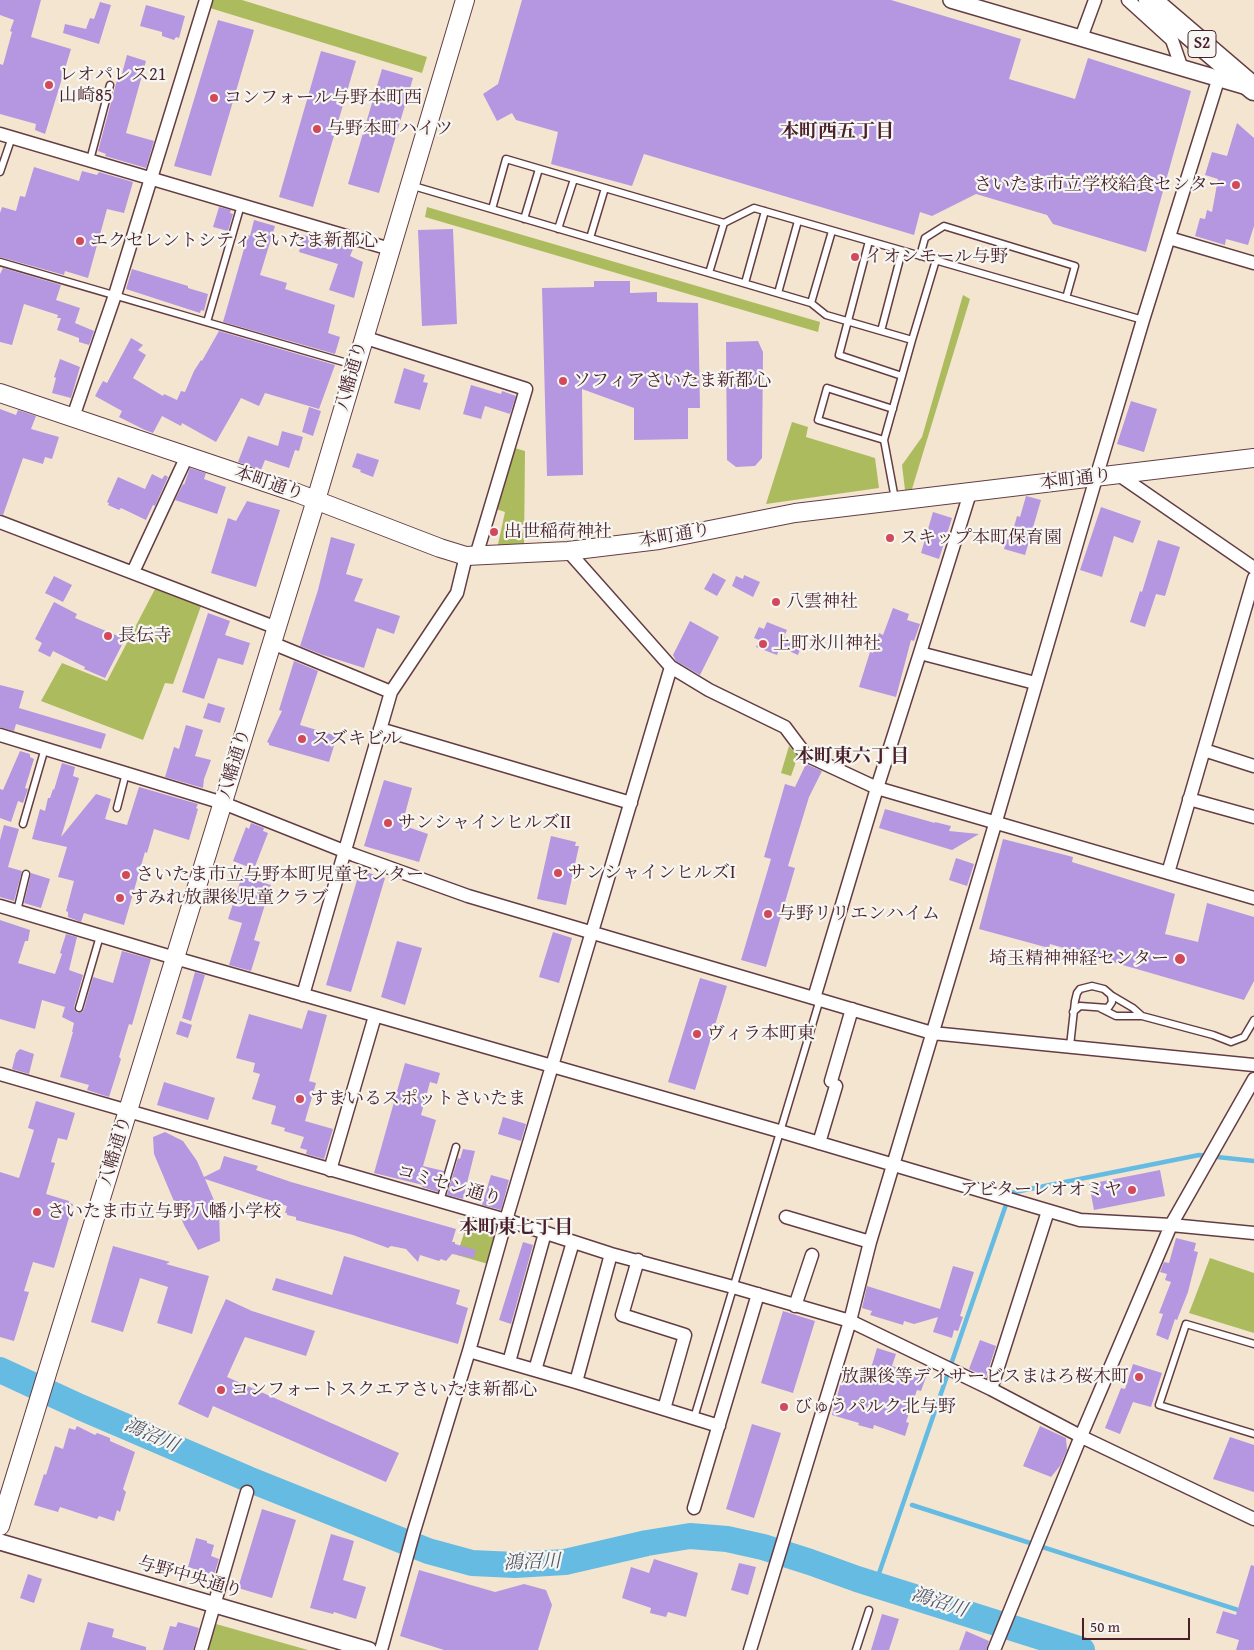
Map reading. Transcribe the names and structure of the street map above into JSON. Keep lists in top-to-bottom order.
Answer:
{
  "streets": {
    "highway": ["S2"],
    "main road": ["八幡通り", "本町通り"],
    "street": ["コミセン通り", "与野中央通り"]
  },
  "crossings": [
    ["八幡通り", "本町通り"],
    ["八幡通り", "コミセン通り"]
  ],
  "districts": ["本町西五丁目", "本町東六丁目", "本町東七丁目"],
  "water": ["鴻沼川"],
  "places": [
    "レオパレス21 山崎85",
    "コンフォール与野本町西",
    "与野本町ハイツ",
    "さいたま市立学校給食センター",
    "エクセレントシティさいたま新都心",
    "イオンモール与野",
    "ソフィアさいたま新都心",
    "出世稲荷神社",
    "スキップ本町保育園",
    "八雲神社",
    "長伝寺",
    "上町氷川神社",
    "スズキビル",
    "サンシャインヒルズⅡ",
    "サンシャインヒルズⅠ",
    "さいたま市立与野本町児童センター",
    "すみれ放課後児童クラブ",
    "与野リリエンハイム",
    "埼玉精神神経センター",
    "ヴィラ本町東",
    "すまいるスポットさいたま",
    "アビターレオオミヤ",
    "さいたま市立与野八幡小学校",
    "放課後等デイサービスまはろ桜木町",
    "コンフォートスクエアさいたま新都心",
    "びゅうパルク北与野"
  ],
  "scale_bar": "50 m"
}
